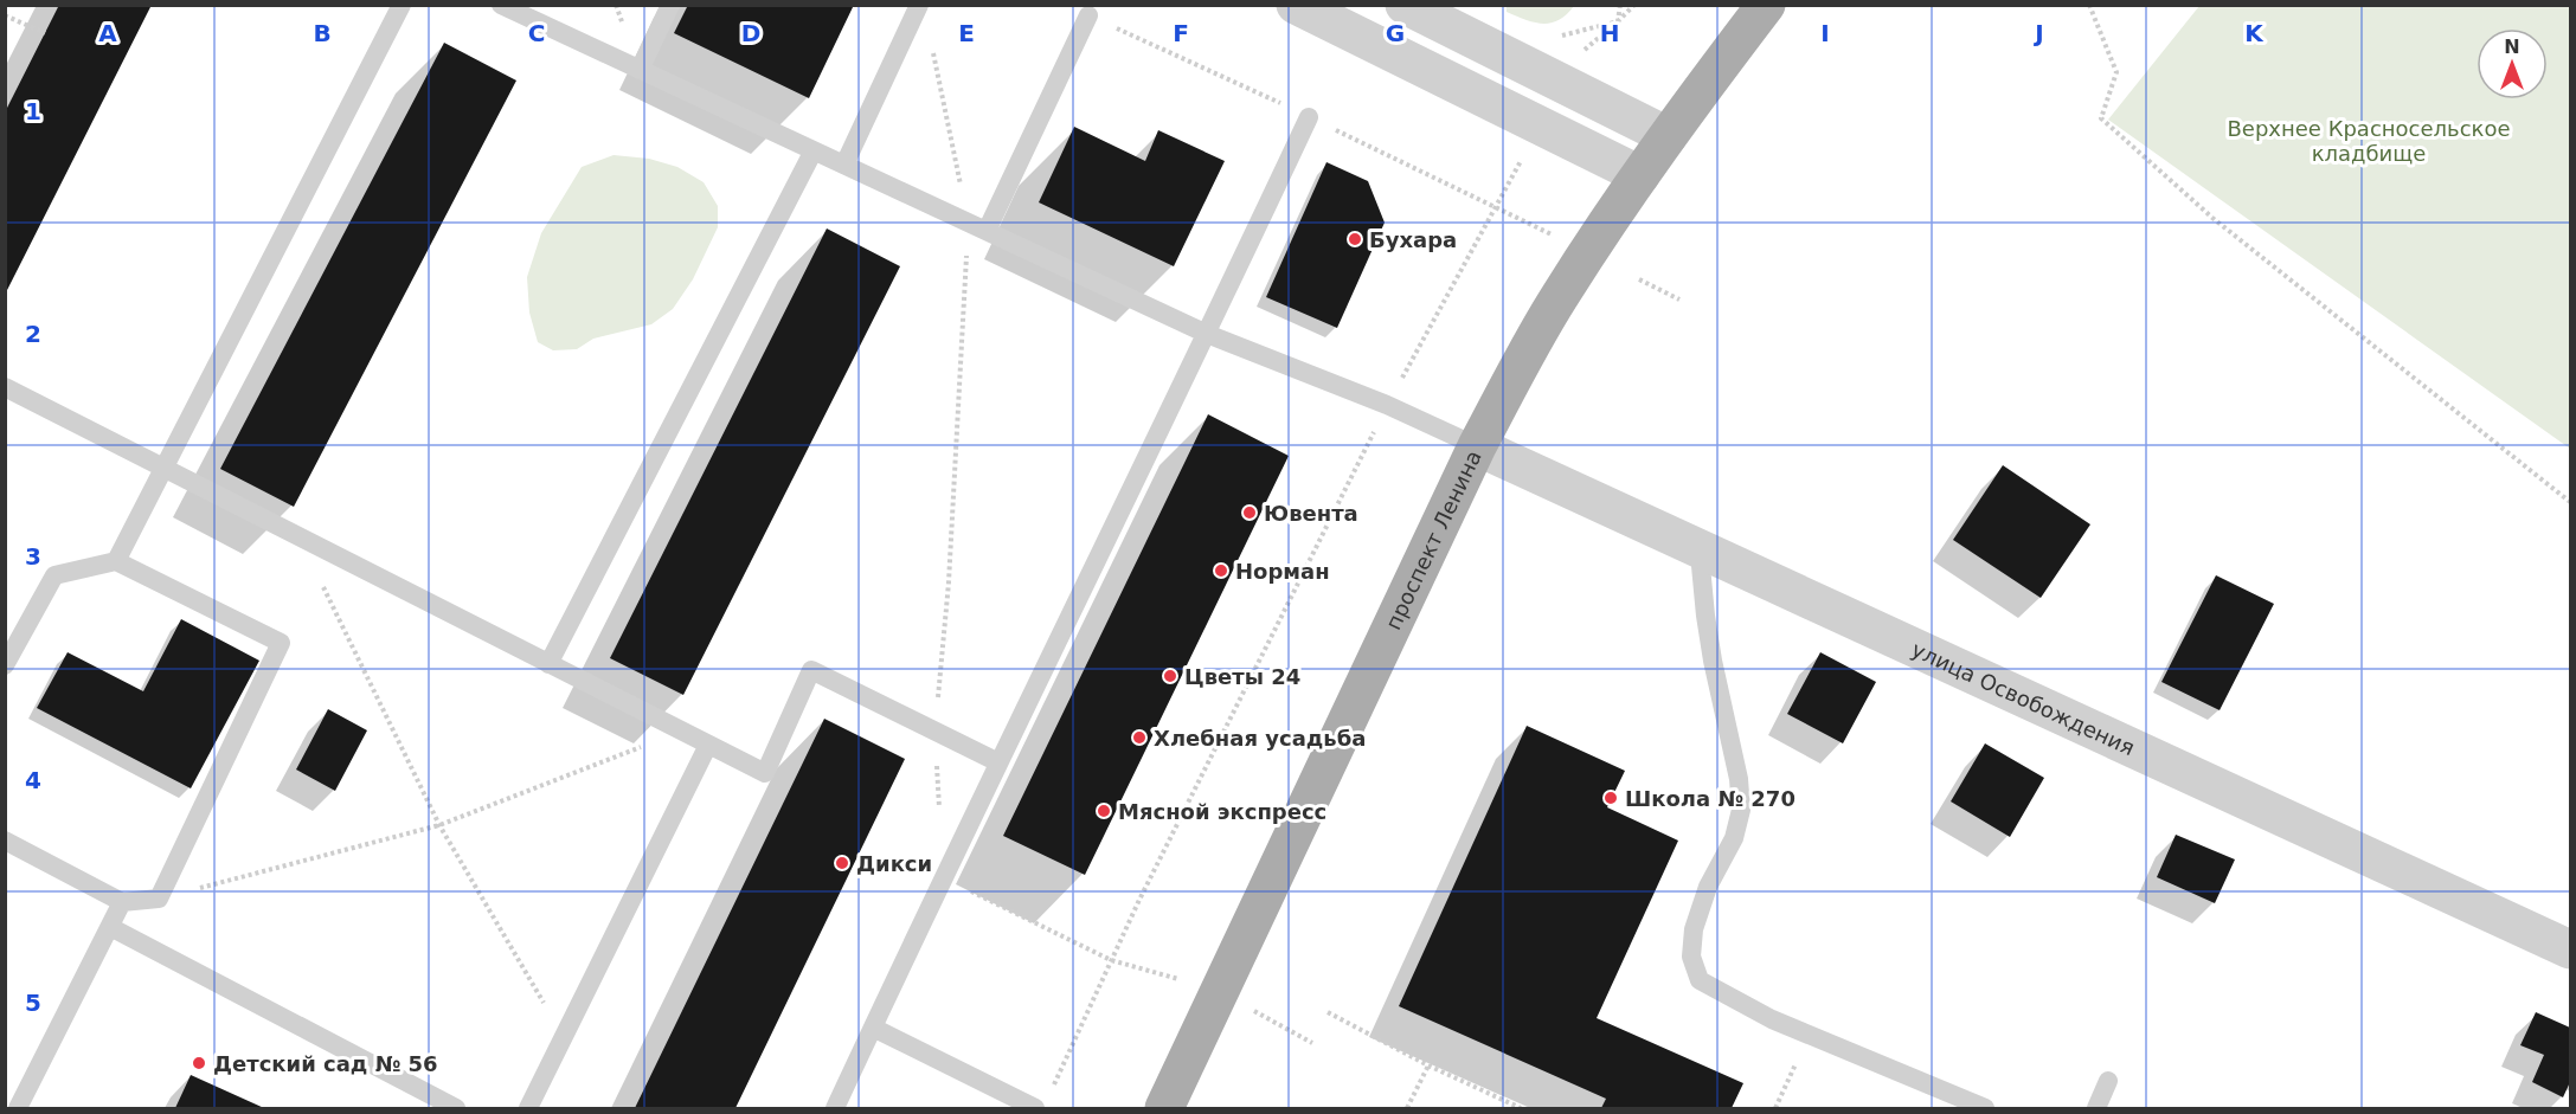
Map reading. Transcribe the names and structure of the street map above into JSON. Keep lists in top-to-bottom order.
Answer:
{
  "streets": {
    "main road": ["проспект Ленина"],
    "street": ["улица Освобождения"]
  },
  "crossings": [
    ["проспект Ленина", "улица Освобождения"]
  ],
  "parks": ["Верхнее Красносельское кладбище"],
  "places": [
    "Бухара",
    "Ювента",
    "Норман",
    "Цветы 24",
    "Хлебная усадьба",
    "Школа № 270",
    "Мясной экспресс",
    "Дикси",
    "Детский сад № 56"
  ],
  "north": "top",
  "grid": {
    "columns": [
      "A",
      "B",
      "C",
      "D",
      "E",
      "F",
      "G",
      "H",
      "I",
      "J",
      "K"
    ],
    "rows": [
      "1",
      "2",
      "3",
      "4",
      "5"
    ]
  }
}
